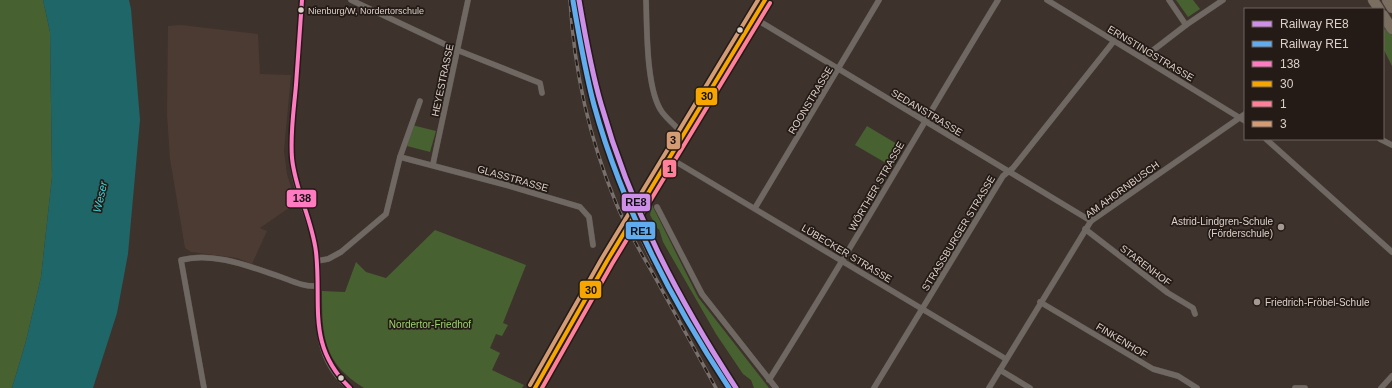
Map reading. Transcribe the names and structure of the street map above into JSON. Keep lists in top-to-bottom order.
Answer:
{
  "streets": {
    "street": [
      "ERNSTINGSTRASSE",
      "HEYESTRASSE",
      "ROONSTRASSE",
      "SEDANSTRASSE",
      "GLASSTRASSE",
      "WÖRTHER STRASSE",
      "AM AHORNBUSCH",
      "STRASSBURGER STRASSE",
      "LÜBECKER STRASSE",
      "STARENHOF",
      "FINKENHOF"
    ]
  },
  "crossings": [
    ["ERNSTINGSTRASSE", "AM AHORNBUSCH"],
    ["ERNSTINGSTRASSE", "STRASSBURGER STRASSE"],
    ["HEYESTRASSE", "GLASSTRASSE"],
    ["ROONSTRASSE", "SEDANSTRASSE"],
    ["ROONSTRASSE", "LÜBECKER STRASSE"],
    ["SEDANSTRASSE", "WÖRTHER STRASSE"],
    ["SEDANSTRASSE", "AM AHORNBUSCH"],
    ["SEDANSTRASSE", "STRASSBURGER STRASSE"],
    ["WÖRTHER STRASSE", "LÜBECKER STRASSE"],
    ["AM AHORNBUSCH", "LÜBECKER STRASSE"],
    ["AM AHORNBUSCH", "STARENHOF"],
    ["AM AHORNBUSCH", "FINKENHOF"],
    ["STRASSBURGER STRASSE", "LÜBECKER STRASSE"]
  ],
  "water": ["Weser"],
  "parks": ["Nordertor-Friedhof"],
  "places": ["Nienburg/W, Nordertorschule", "Astrid-Lindgren-Schule (Förderschule)", "Friedrich-Fröbel-Schule"],
  "lines": [
    "rail line RE8",
    "transit line 138",
    "transit line 30",
    "transit line 3",
    "rail line RE1",
    "transit line 1"
  ],
  "legend": [
    "Railway RE8",
    "Railway RE1",
    "138",
    "30",
    "1",
    "3"
  ]
}
